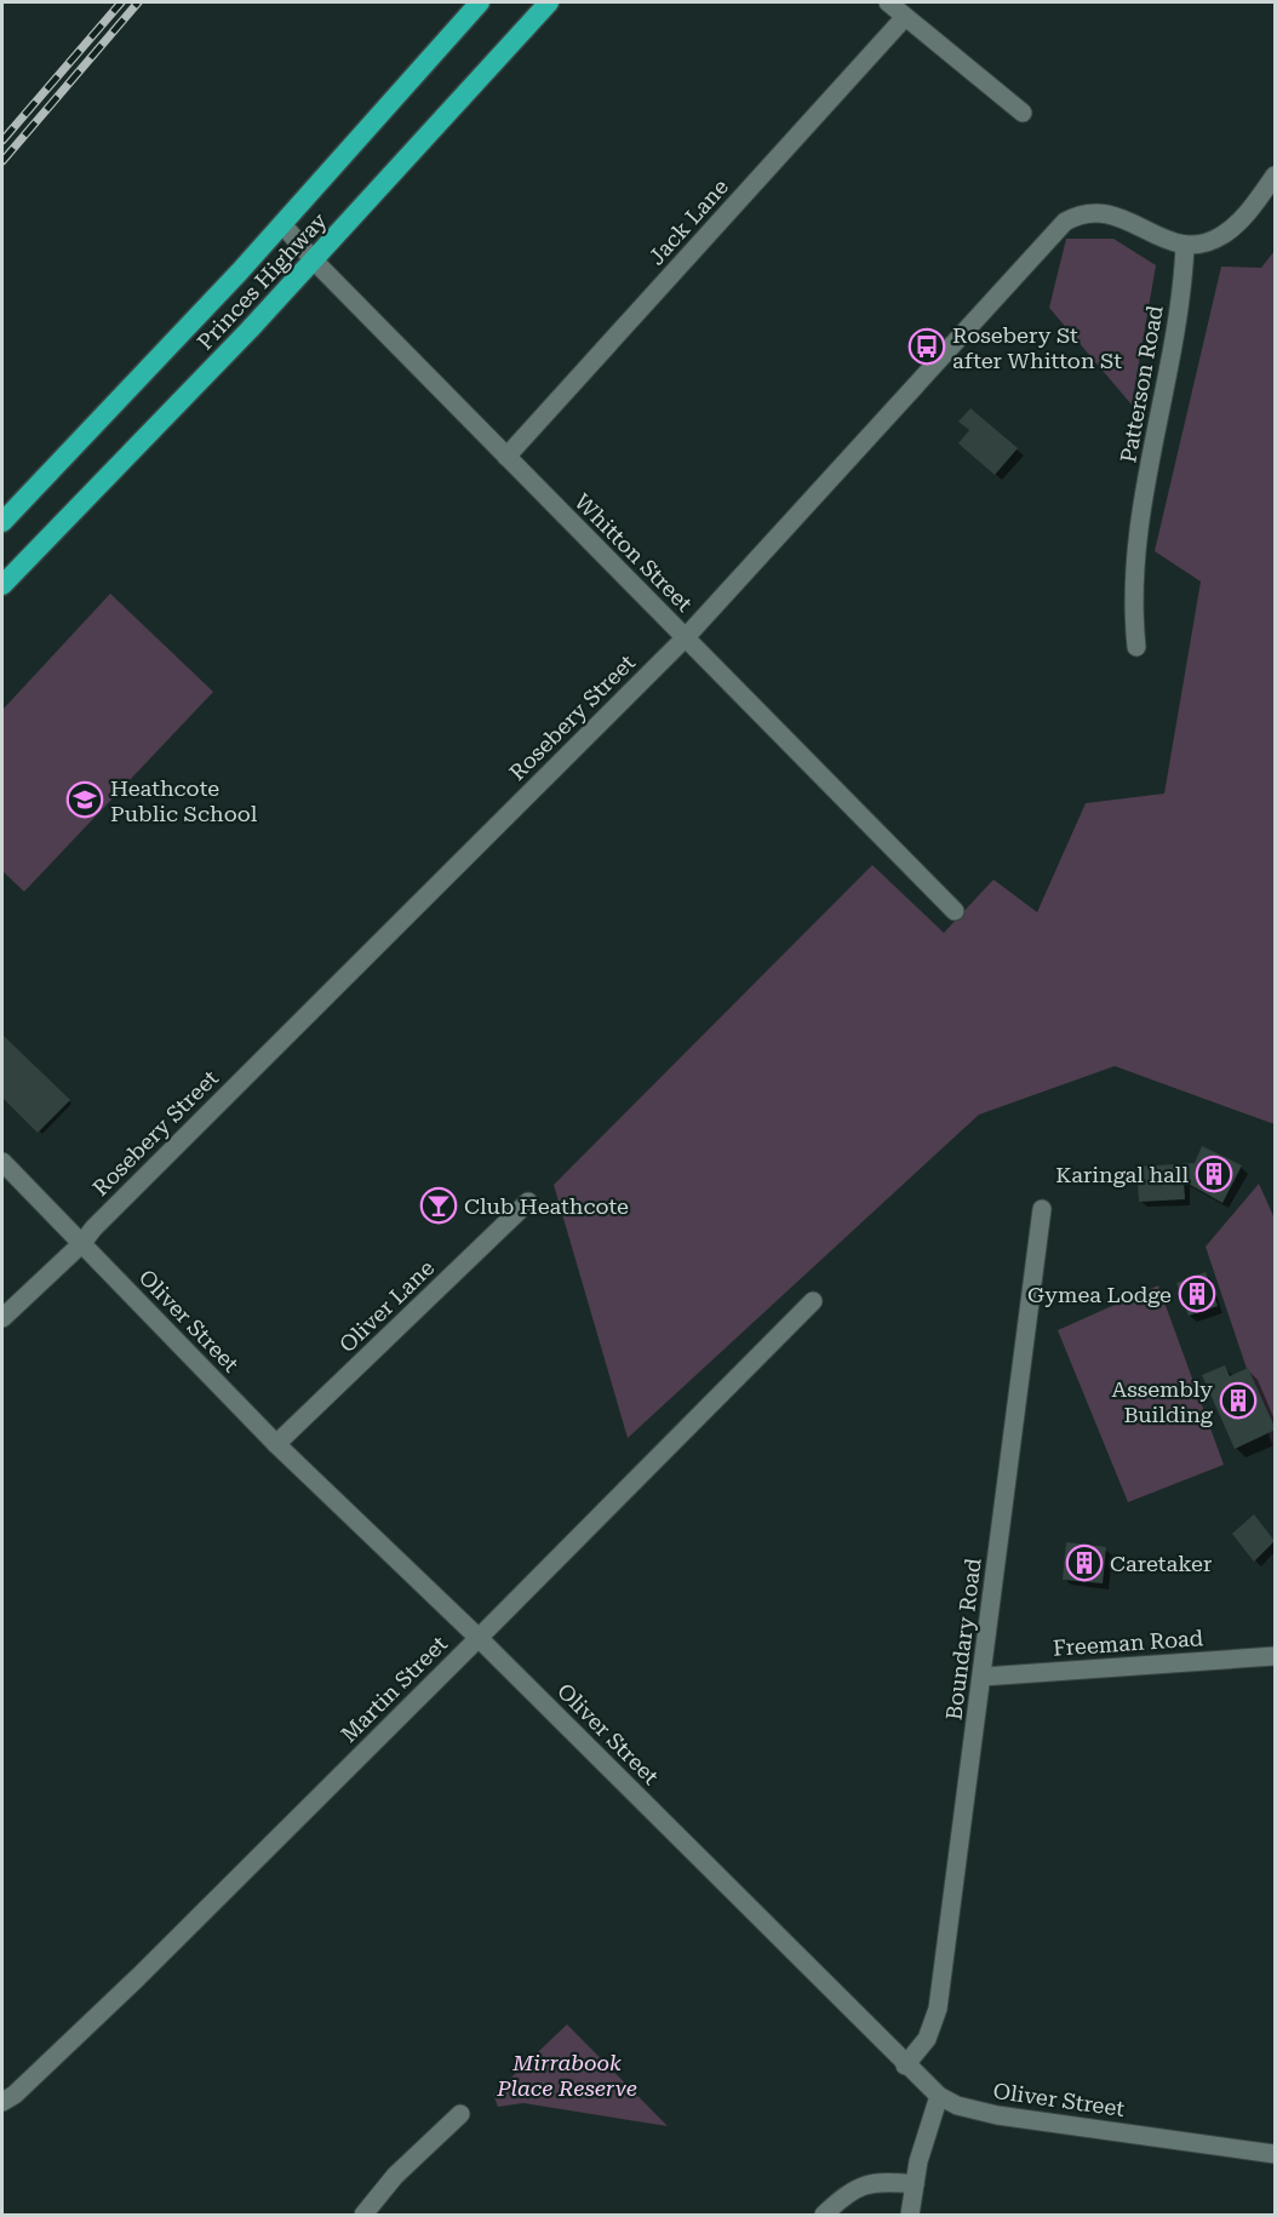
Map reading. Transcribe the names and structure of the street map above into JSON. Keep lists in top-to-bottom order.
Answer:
{
  "streets": {
    "highway": ["Princes Highway"],
    "street": [
      "Jack Lane",
      "Patterson Road",
      "Whitton Street",
      "Rosebery Street",
      "Oliver Lane",
      "Oliver Street",
      "Boundary Road",
      "Freeman Road",
      "Martin Street"
    ]
  },
  "crossings": [
    ["Jack Lane", "Whitton Street"],
    ["Princes Highway", "Whitton Street"],
    ["Patterson Road", "Rosebery Street"],
    ["Whitton Street", "Rosebery Street"],
    ["Rosebery Street", "Oliver Street"],
    ["Oliver Lane", "Oliver Street"],
    ["Oliver Street", "Boundary Road"],
    ["Oliver Street", "Martin Street"],
    ["Boundary Road", "Freeman Road"]
  ],
  "parks": ["Mirrabook Place Reserve"],
  "places": {
    "bus stop": ["Rosebery St after Whitton St"],
    "school or university": ["Heathcote Public School"],
    "building": [
      "Karingal hall",
      "Gymea Lodge",
      "Assembly Building",
      "Caretaker"
    ],
    "bar": ["Club Heathcote"]
  }
}
